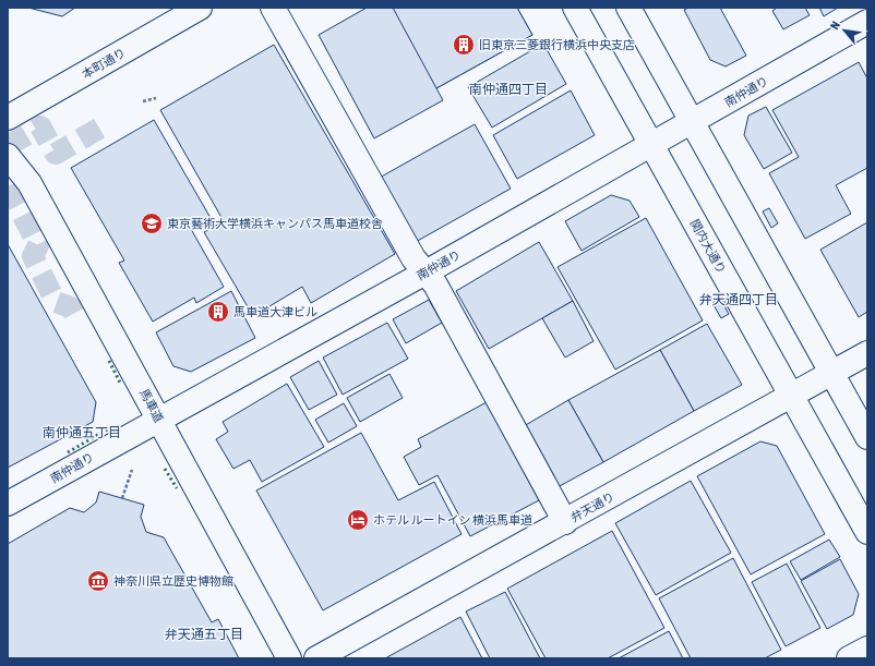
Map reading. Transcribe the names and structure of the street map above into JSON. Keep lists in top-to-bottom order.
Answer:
{
  "streets": {
    "main road": [
      "本町通り",
      "南仲通り",
      "関内大通り",
      "馬車道",
      "弁天通り"
    ]
  },
  "crossings": [
    ["南仲通り", "関内大通り"],
    ["南仲通り", "馬車道"],
    ["関内大通り", "弁天通り"]
  ],
  "districts": [
    "南仲通四丁目",
    "弁天通四丁目",
    "南仲通五丁目",
    "弁天通五丁目"
  ],
  "places": {
    "building": ["旧東京三菱銀行横浜中央支店", "馬車道大津ビル"],
    "school or university": ["東京藝術大学横浜キャンパス馬車道校舎"],
    "hotel": ["ホテル ルートイン 横浜馬車道"],
    "museum": ["神奈川県立歴史博物館"]
  },
  "north": "top left"
}
